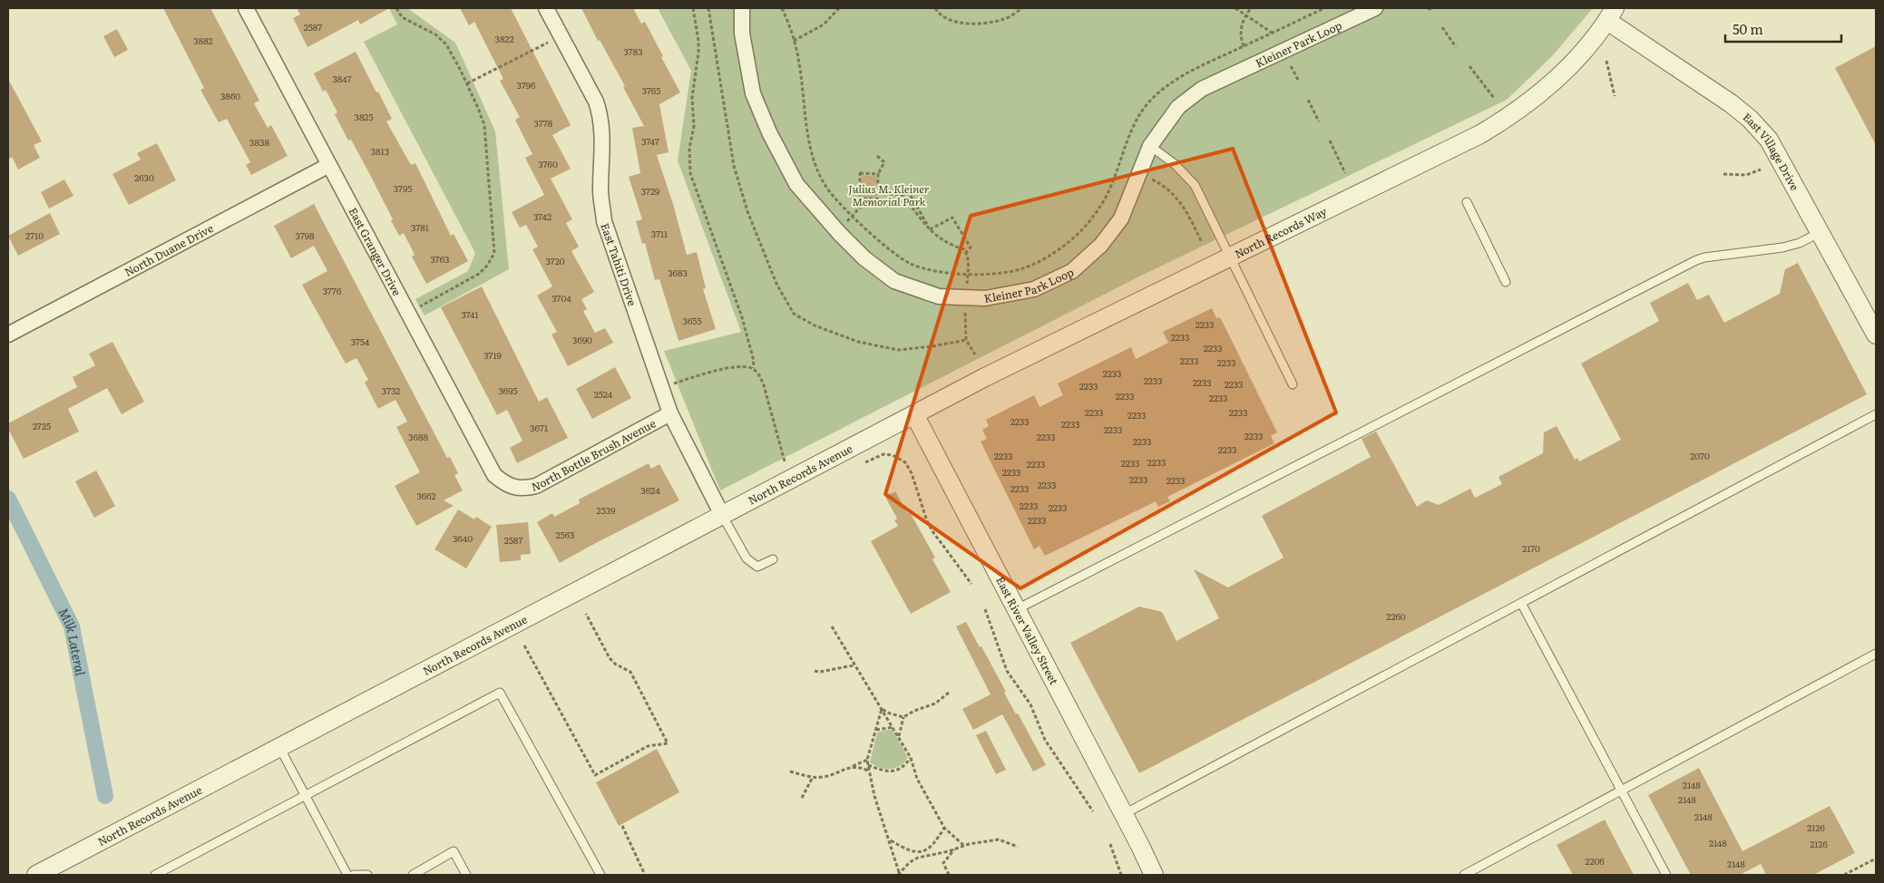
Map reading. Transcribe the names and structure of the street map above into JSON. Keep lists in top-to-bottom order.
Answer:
{
  "streets": {
    "street": [
      "Kleiner Park Loop",
      "East Village Drive",
      "North Records Way",
      "North Duane Drive",
      "East Granger Drive",
      "East Tahiti Drive",
      "North Bottle Brush Avenue",
      "North Records Avenue",
      "East River Valley Street"
    ]
  },
  "crossings": [
    ["East Village Drive", "North Records Way"],
    ["North Records Way", "North Records Avenue"],
    ["North Records Way", "East River Valley Street"],
    ["North Duane Drive", "East Granger Drive"],
    ["East Granger Drive", "North Bottle Brush Avenue"],
    ["East Tahiti Drive", "North Bottle Brush Avenue"],
    ["East Tahiti Drive", "North Records Avenue"],
    ["North Records Avenue", "East River Valley Street"]
  ],
  "water": ["Milk Lateral"],
  "parks": ["Julius M. Kleiner Memorial Park"],
  "house_numbers": [
    "2587",
    "3822",
    "3882",
    "3783",
    "3847",
    "3796",
    "3765",
    "3860",
    "3825",
    "3778",
    "3747",
    "3838",
    "3813",
    "3760",
    "2630",
    "3795",
    "3729",
    "3742",
    "3781",
    "3711",
    "2710",
    "3798",
    "3763",
    "3720",
    "3683",
    "3776",
    "3704",
    "3741",
    "3655",
    "2233",
    "2233",
    "3690",
    "3754",
    "2233",
    "3719",
    "2233",
    "2233",
    "2233",
    "2233",
    "2233",
    "2233",
    "2233",
    "3732",
    "3695",
    "2524",
    "2233",
    "2233",
    "2233",
    "2233",
    "2233",
    "2233",
    "2233",
    "2725",
    "3671",
    "2233",
    "2233",
    "3688",
    "2233",
    "2233",
    "2233",
    "2233",
    "2070",
    "2233",
    "2233",
    "2233",
    "2233",
    "2233",
    "2233",
    "2233",
    "2233",
    "3624",
    "3662",
    "2233",
    "2233",
    "2539",
    "2233",
    "2563",
    "3640",
    "2587",
    "2170",
    "2260",
    "2148",
    "2148",
    "2148",
    "2126",
    "2148",
    "2126",
    "2206",
    "2148"
  ],
  "scale_bar": "50 m"
}
